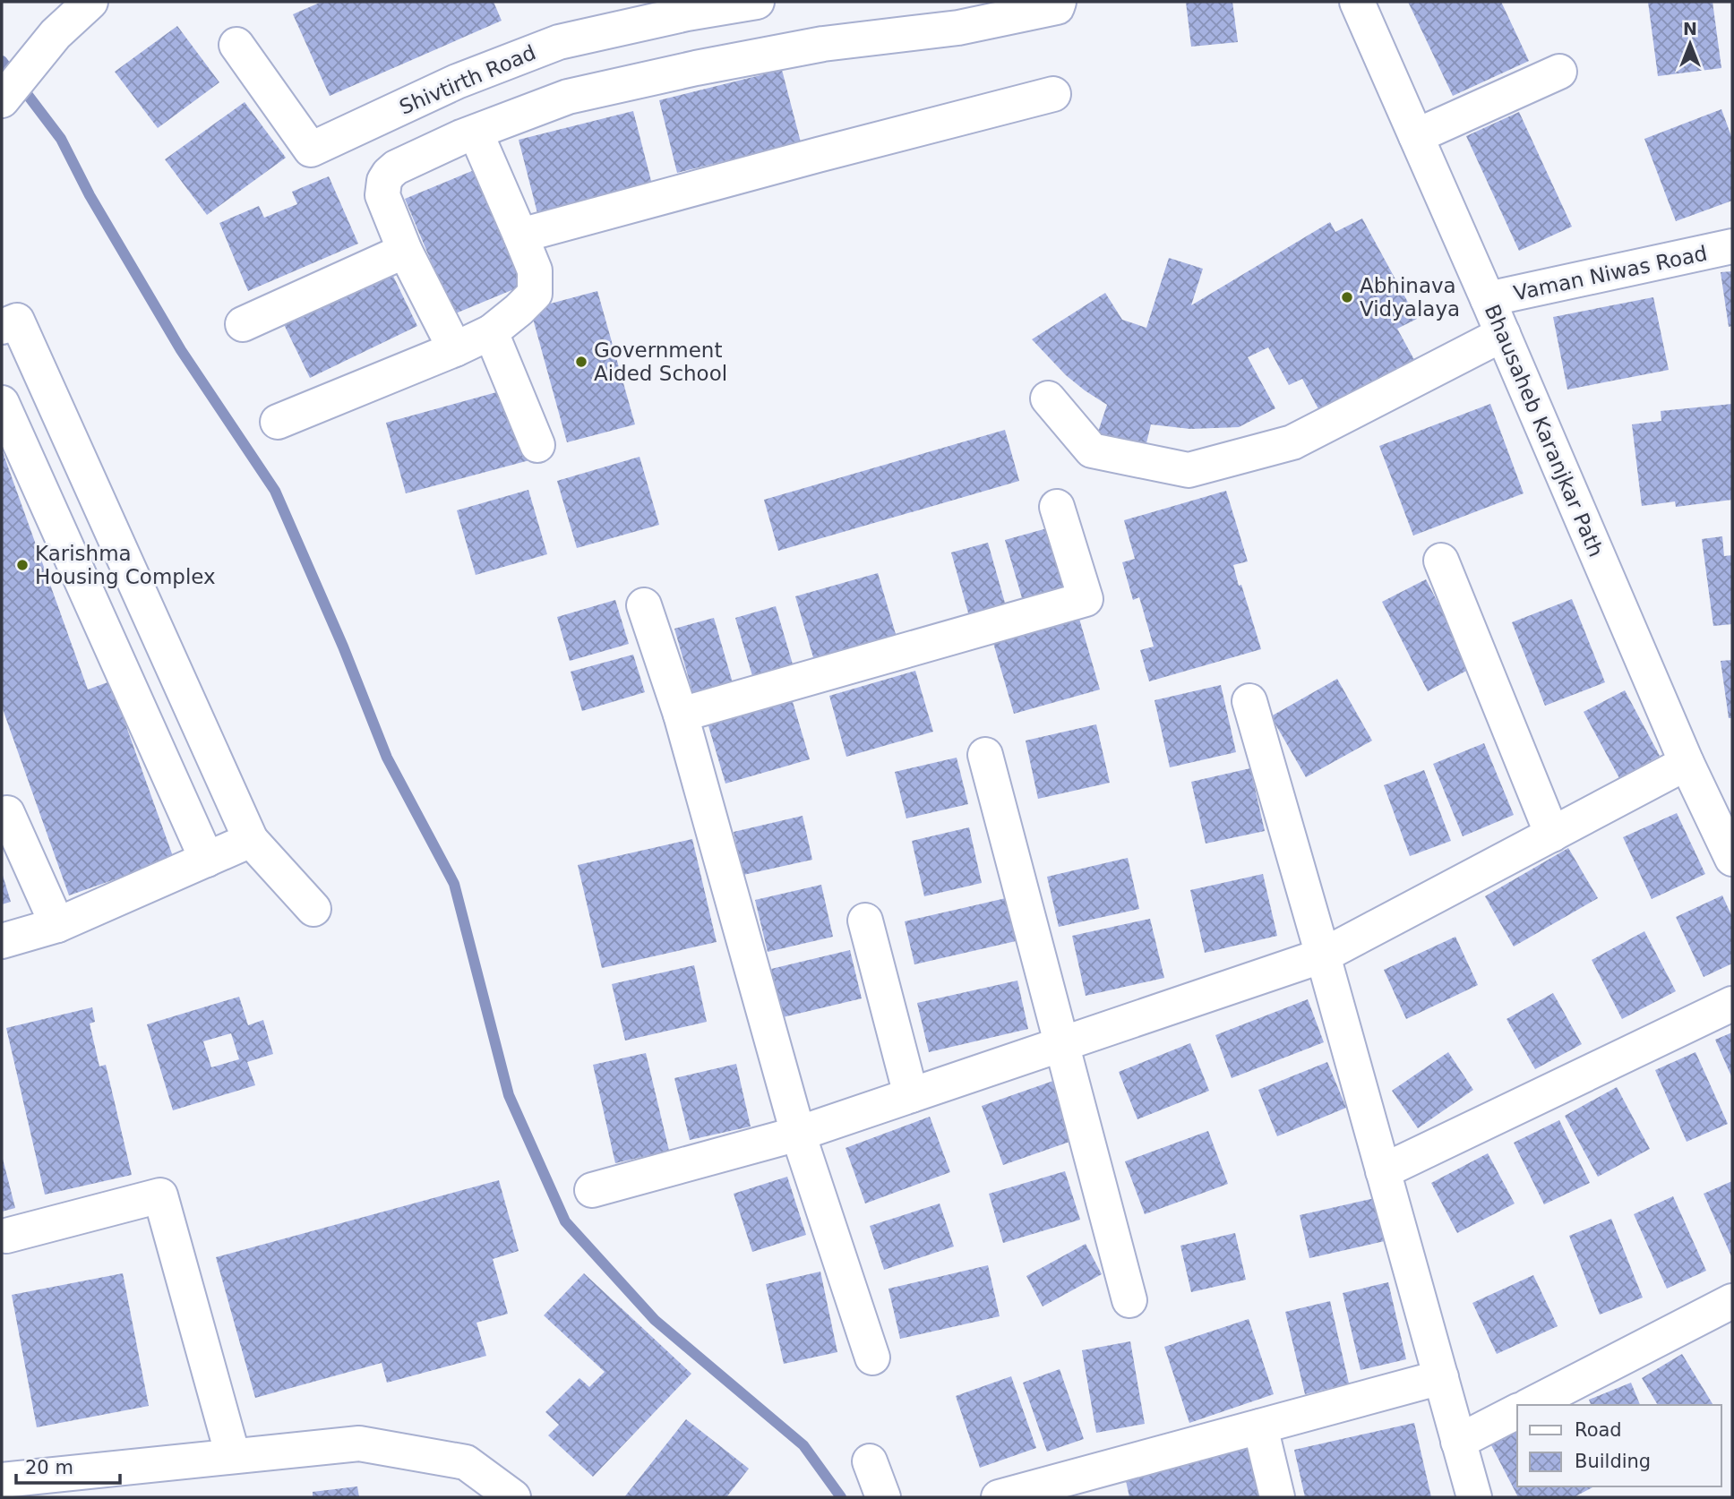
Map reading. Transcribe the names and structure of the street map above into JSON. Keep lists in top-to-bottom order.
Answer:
{
  "streets": {
    "street": ["Shivtirth Road", "Vaman Niwas Road", "Bhausaheb Karanjkar Path"]
  },
  "crossings": [
    ["Vaman Niwas Road", "Bhausaheb Karanjkar Path"]
  ],
  "places": ["Abhinava Vidyalaya", "Government Aided School", "Karishma Housing Complex"],
  "legend": ["Road", "Building"],
  "scale_bar": "20 m",
  "north": "top"
}
